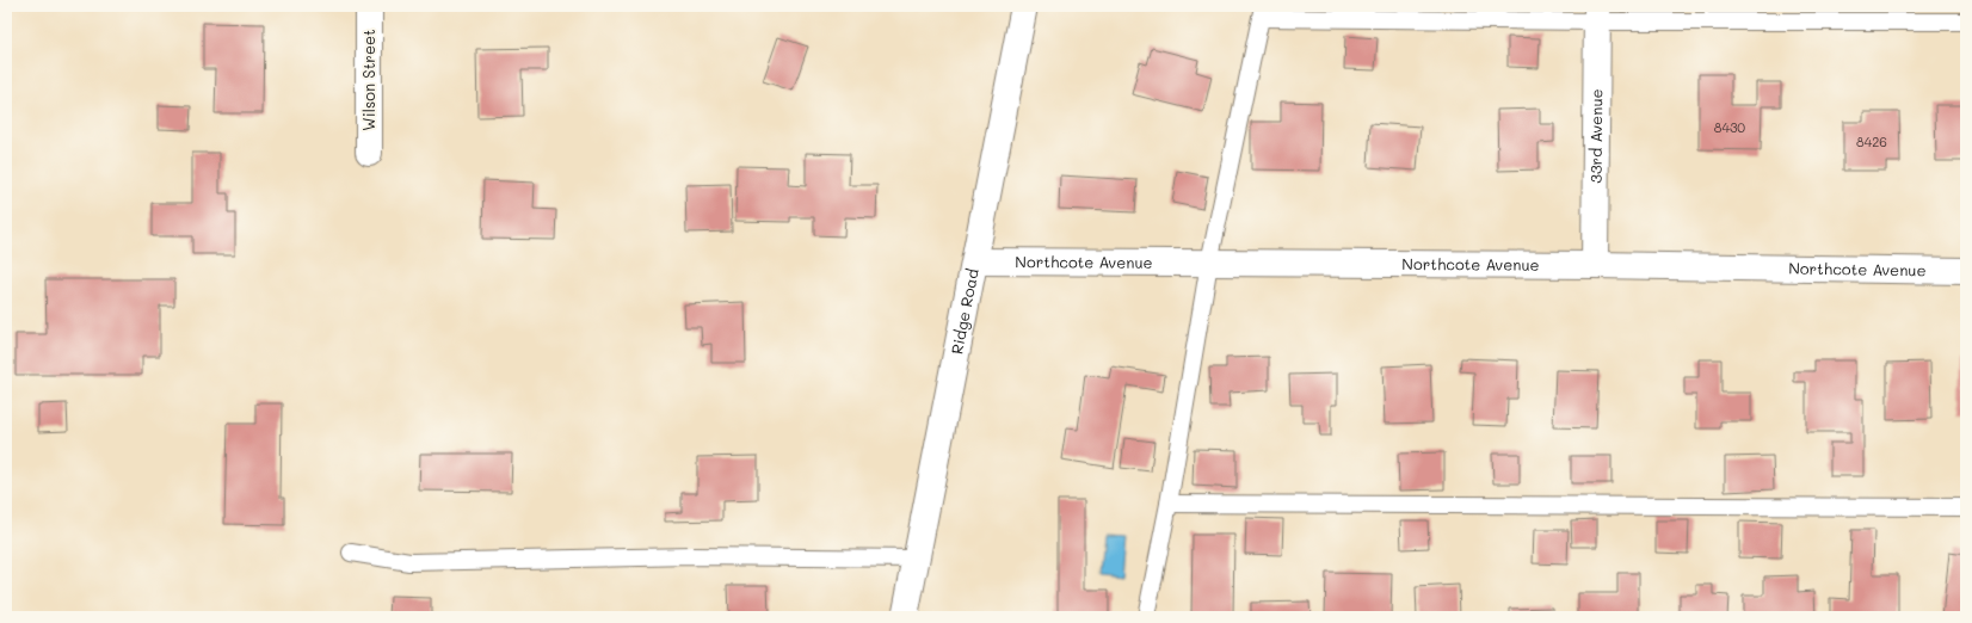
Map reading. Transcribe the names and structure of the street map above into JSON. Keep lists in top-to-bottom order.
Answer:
{
  "streets": {
    "street": [
      "Wilson Street",
      "33rd Avenue",
      "Northcote Avenue",
      "Ridge Road"
    ]
  },
  "crossings": [
    ["33rd Avenue", "Northcote Avenue"],
    ["Northcote Avenue", "Ridge Road"]
  ],
  "house_numbers": ["8430", "8426"]
}
